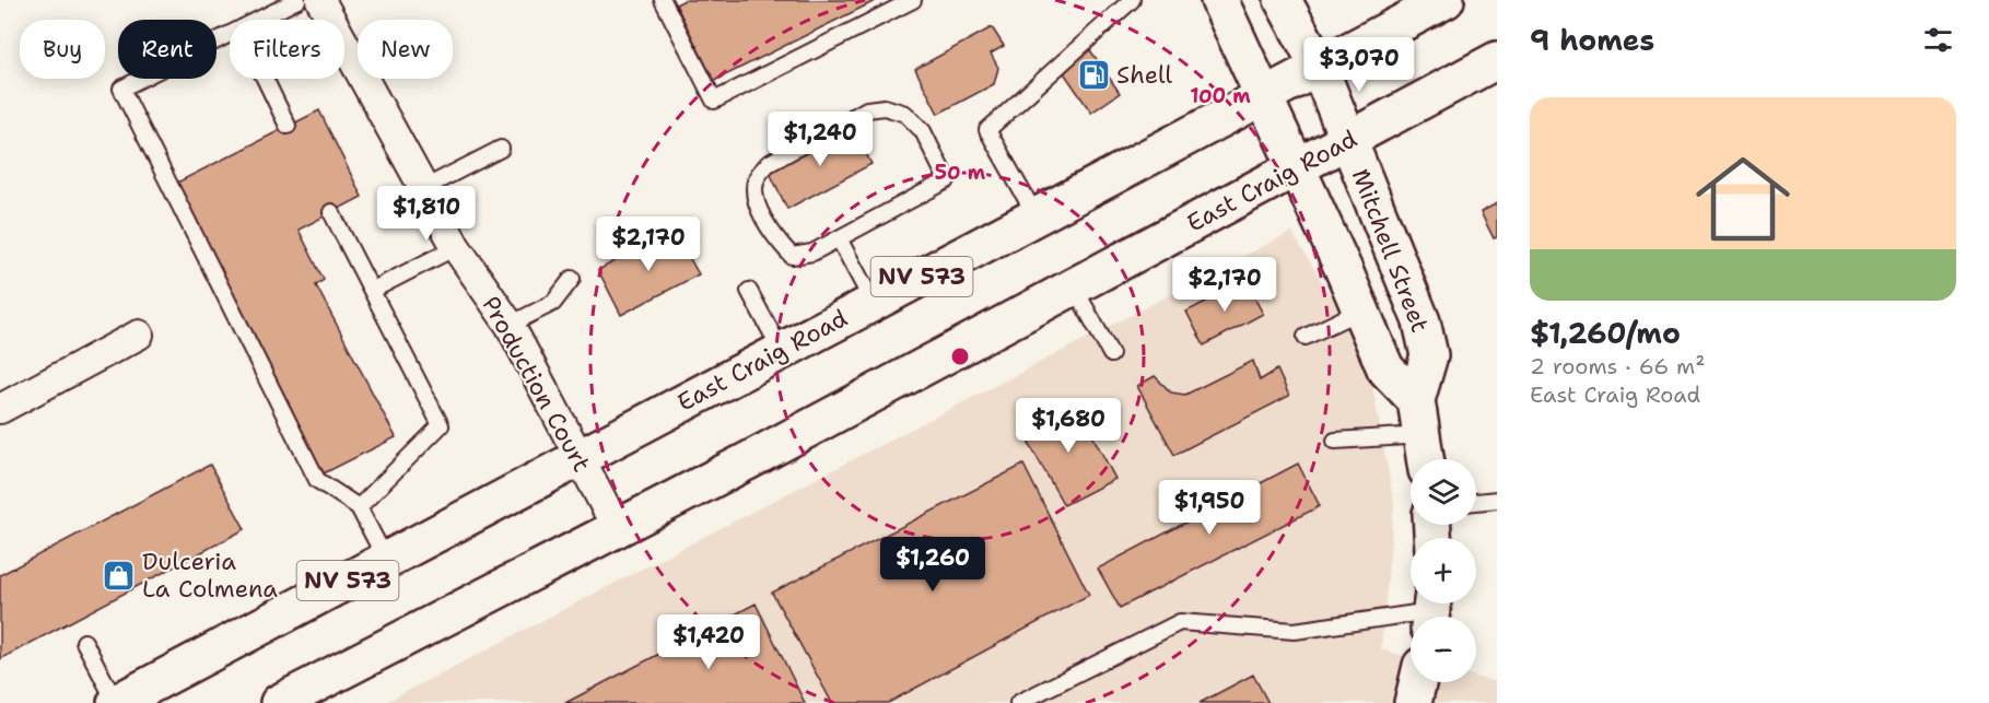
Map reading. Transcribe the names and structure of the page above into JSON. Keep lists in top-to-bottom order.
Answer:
{
  "streets": {
    "main road": ["East Craig Road", "Mitchell Street", "NV 573"],
    "street": ["Production Court"]
  },
  "crossings": [
    ["East Craig Road", "Mitchell Street"],
    ["East Craig Road", "Production Court"]
  ],
  "places": {
    "fuel station": ["Shell"],
    "shop": ["Dulceria La Colmena"]
  },
  "page": {
    "heading": "9 homes",
    "chip": [
      "Buy",
      "Rent",
      "Filters",
      "New"
    ],
    "price": [
      "$3,070",
      "$1,240",
      "$1,810",
      "$2,170",
      "$2,170",
      "$1,680",
      "$1,950",
      "$1,260",
      "$1,420"
    ],
    "list": [
      {
        "name": "$1,260/mo",
        "note": "2 rooms · 66 m² · East Craig Road"
      }
    ],
    "map_buttons": ["+", "−"]
  },
  "rings": ["100 m", "50 m"]
}
